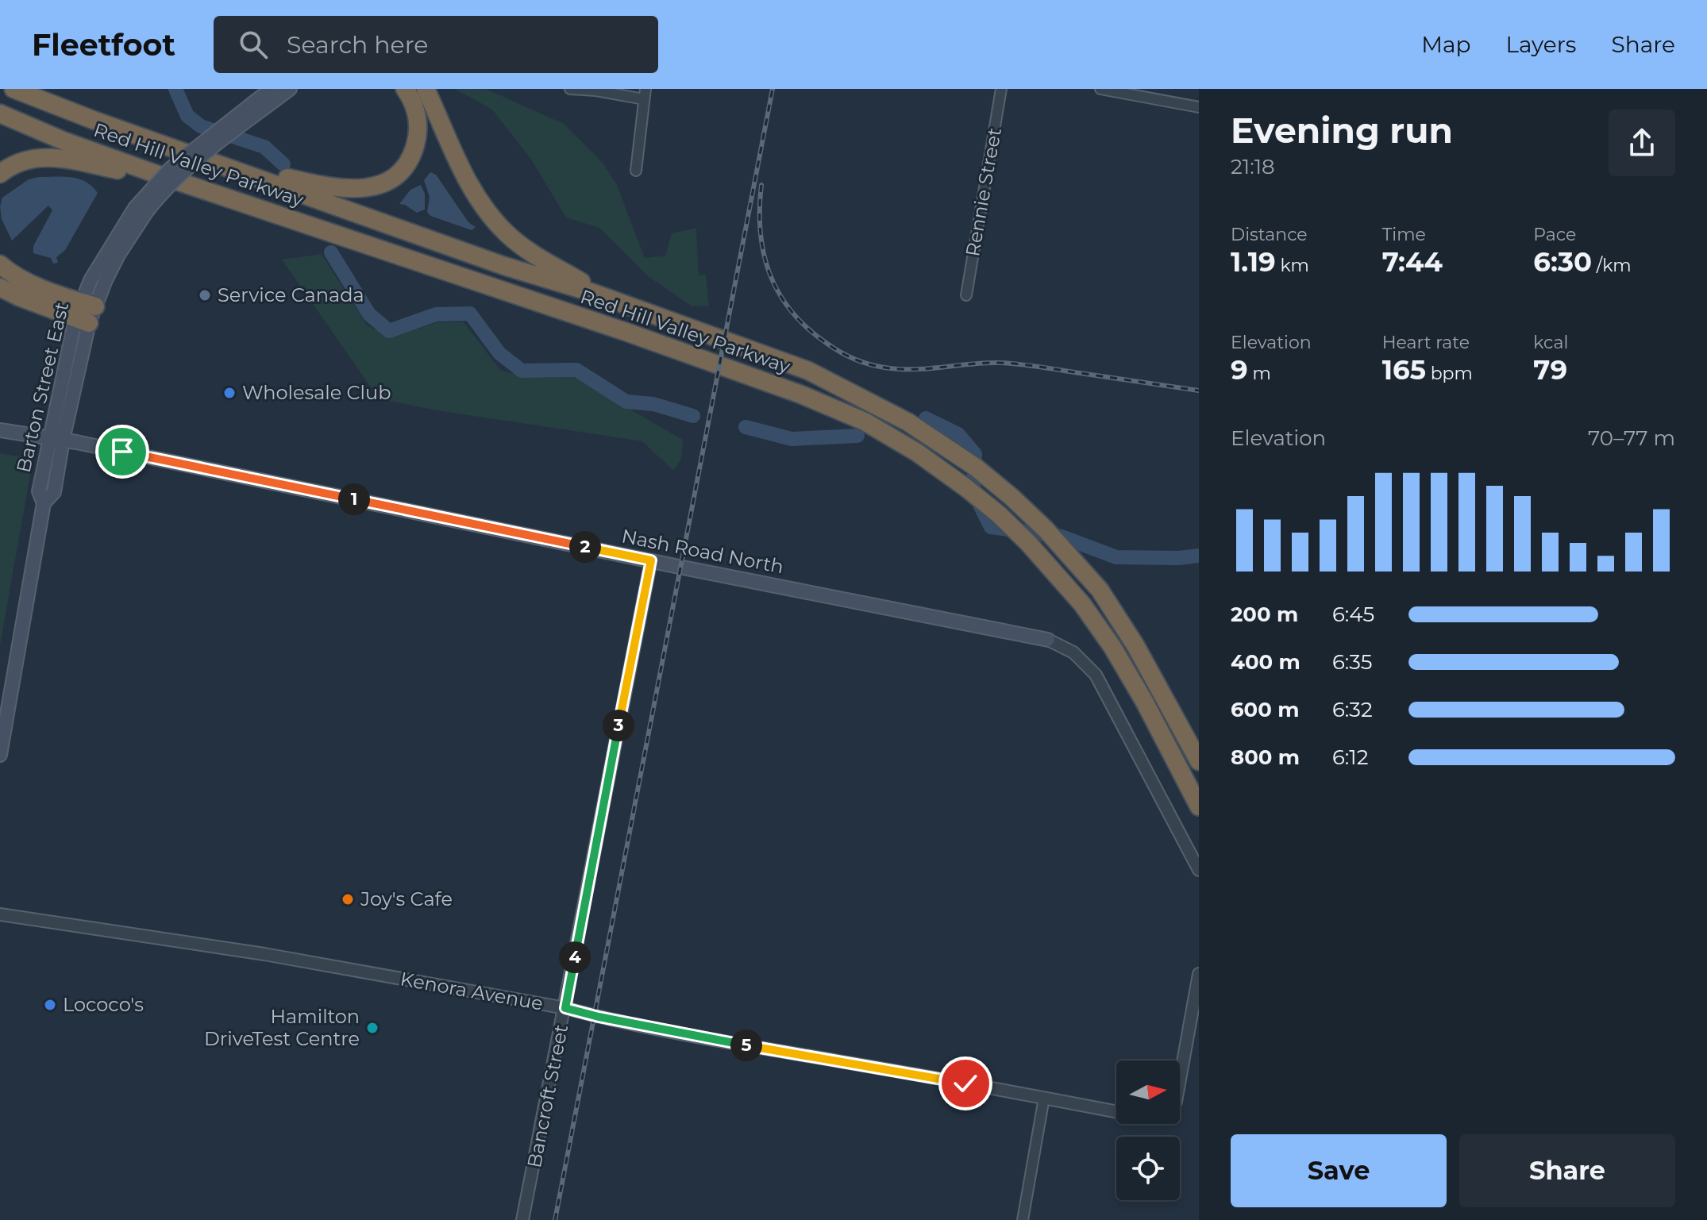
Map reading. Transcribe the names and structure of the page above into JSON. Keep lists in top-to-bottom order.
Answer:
{
  "streets": {
    "highway": ["Red Hill Valley Parkway"],
    "main road": ["Barton Street East", "Nash Road North"],
    "street": ["Rennie Street", "Kenora Avenue", "Bancroft Street"]
  },
  "crossings": [
    ["Barton Street East", "Nash Road North"],
    ["Nash Road North", "Bancroft Street"],
    ["Kenora Avenue", "Bancroft Street"]
  ],
  "places": [
    "Service Canada",
    "Wholesale Club",
    "Joy's Cafe",
    "Lococo's",
    "Hamilton DriveTest Centre"
  ],
  "north": "right",
  "page": {
    "header": "Fleetfoot",
    "search": "Search here",
    "nav": ["Map", "Layers", "Share"],
    "heading": ["Evening run", "21:18"],
    "stats": [
      ["Distance", "1.19 km"],
      ["Time", "7:44"],
      ["Pace", "6:30 /km"],
      ["Elevation", "9 m"],
      ["Heart rate", "165 bpm"],
      ["kcal", "79"]
    ],
    "chart": ["Elevation", "70–77 m"],
    "pins": [
      "1",
      "2",
      "3",
      "4",
      "5"
    ],
    "list": [
      {
        "name": "200 m",
        "note": "6:45"
      },
      {
        "name": "400 m",
        "note": "6:35"
      },
      {
        "name": "600 m",
        "note": "6:32"
      },
      {
        "name": "800 m",
        "note": "6:12"
      }
    ],
    "buttons": ["Save", "Share"]
  }
}
